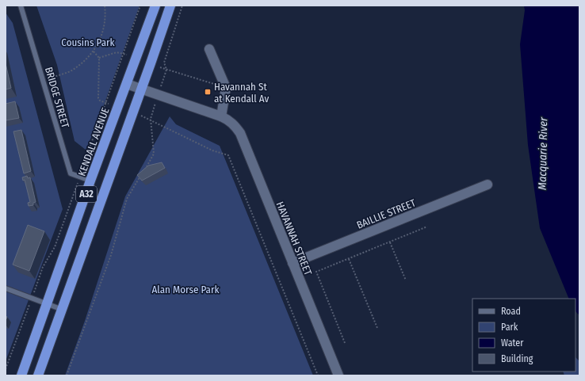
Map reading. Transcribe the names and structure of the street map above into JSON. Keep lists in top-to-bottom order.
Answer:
{
  "streets": {
    "highway": ["KENDALL AVENUE", "A32"],
    "street": ["BAILLIE STREET", "HAVANNAH STREET"],
    "lane": ["BRIDGE STREET"]
  },
  "crossings": [
    ["BRIDGE STREET", "KENDALL AVENUE"],
    ["KENDALL AVENUE", "HAVANNAH STREET"],
    ["A32", "HAVANNAH STREET"],
    ["BAILLIE STREET", "HAVANNAH STREET"]
  ],
  "water": ["Macquarie River"],
  "parks": ["Cousins Park", "Alan Morse Park"],
  "places": {
    "transit": ["Havannah St at Kendall Av"]
  },
  "legend": [
    "Road",
    "Park",
    "Water",
    "Building"
  ]
}
